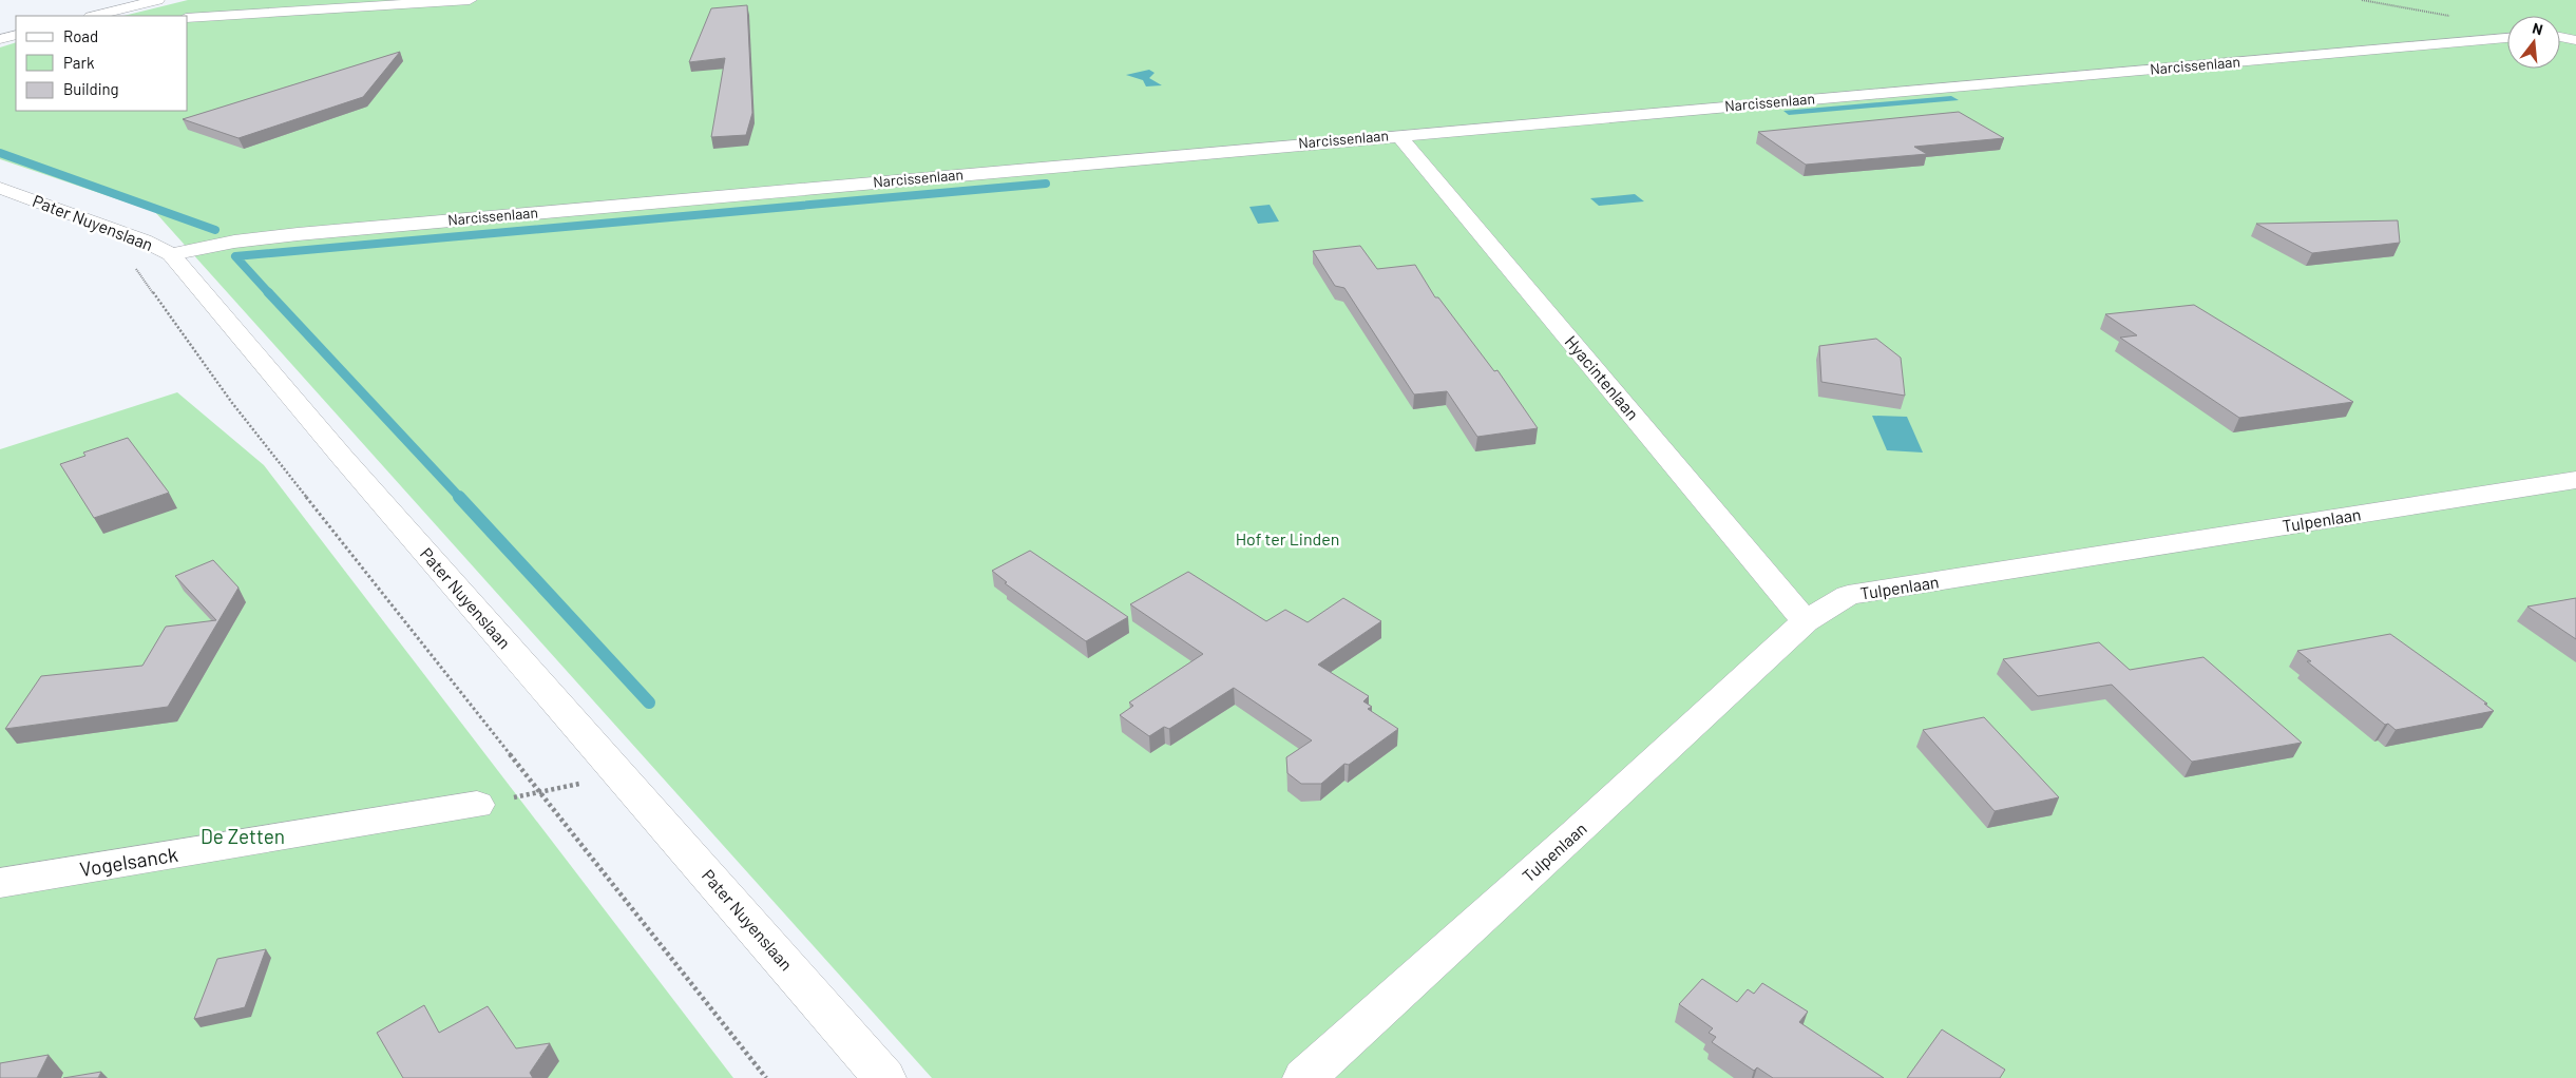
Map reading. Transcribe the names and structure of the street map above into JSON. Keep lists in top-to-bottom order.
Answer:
{
  "streets": {
    "street": [
      "Narcissenlaan",
      "Pater Nuyenslaan",
      "Hyacintenlaan",
      "Tulpenlaan",
      "Vogelsanck"
    ]
  },
  "crossings": [
    ["Narcissenlaan", "Pater Nuyenslaan"],
    ["Narcissenlaan", "Hyacintenlaan"],
    ["Hyacintenlaan", "Tulpenlaan"]
  ],
  "parks": ["Hof ter Linden", "De Zetten"],
  "legend": ["Road", "Park", "Building"],
  "north": "top"
}
